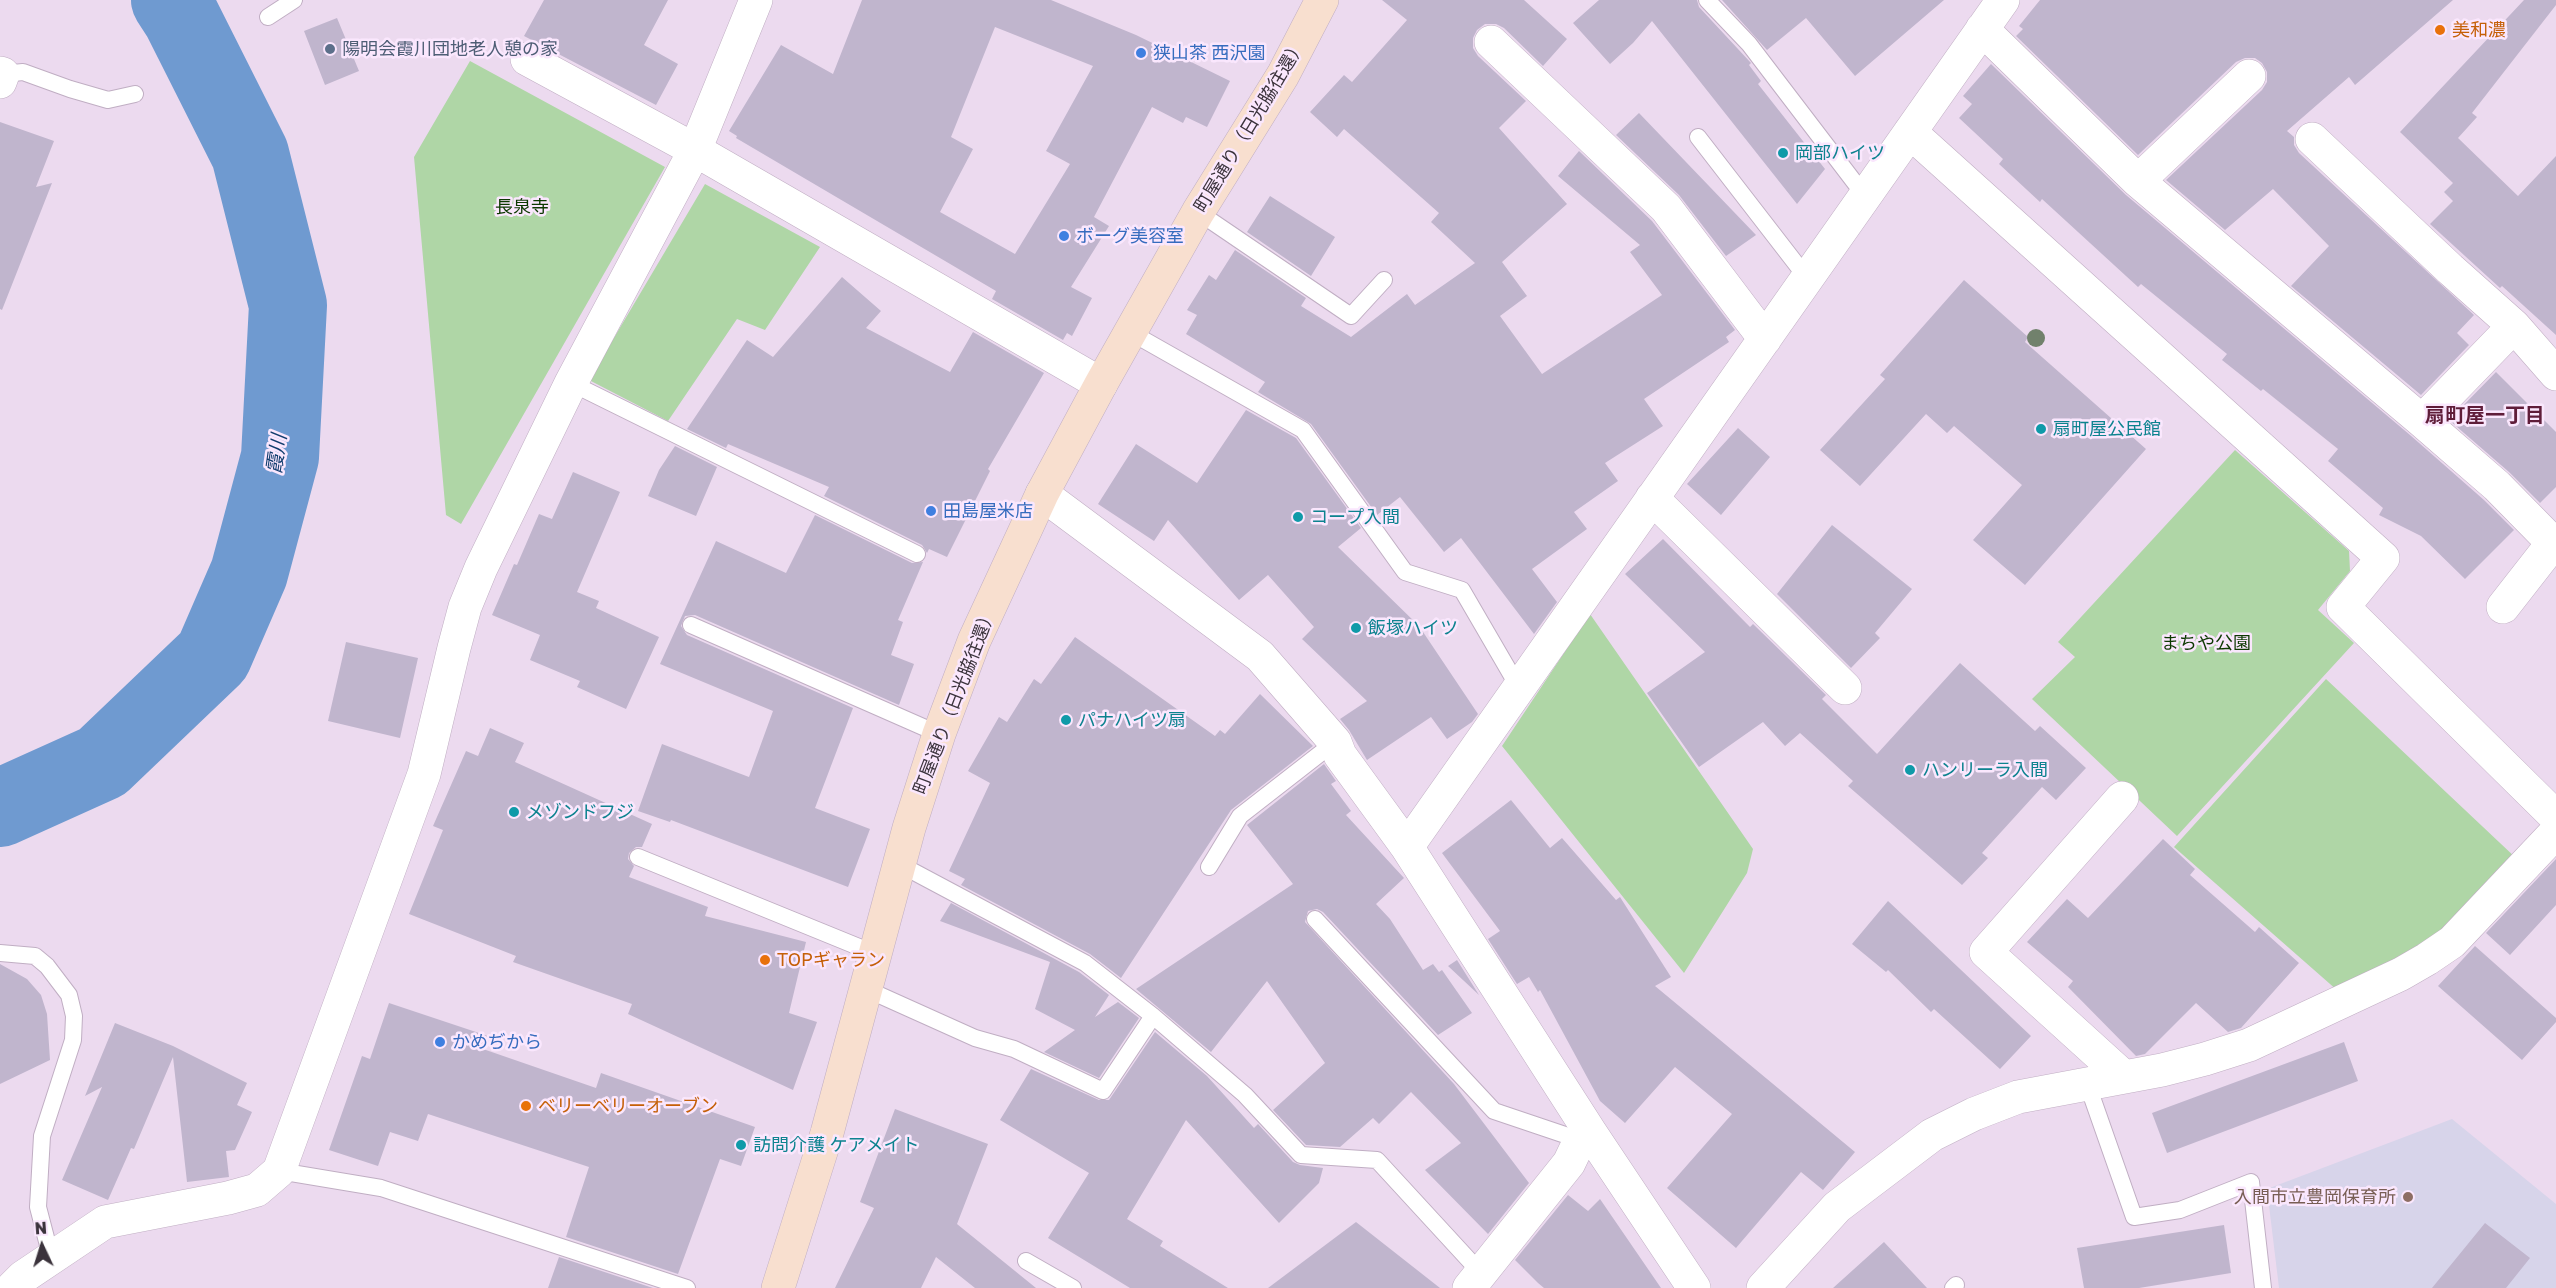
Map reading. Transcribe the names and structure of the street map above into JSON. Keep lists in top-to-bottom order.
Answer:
{
  "streets": {
    "street": ["町屋通り（日光脇往還）"]
  },
  "districts": ["扇町屋一丁目"],
  "water": ["霞川"],
  "parks": ["長泉寺", "まちや公園"],
  "places": [
    "美和濃",
    "陽明会霞川団地老人憩の家",
    "狭山茶 西沢園",
    "岡部ハイツ",
    "ボーグ美容室",
    "扇町屋公民館",
    "田島屋米店",
    "コープ入間",
    "飯塚ハイツ",
    "パナハイツ扇",
    "ハンリーラ入間",
    "メゾンドフジ",
    "TOPギャラン",
    "かめぢから",
    "ベリーベリーオーブン",
    "訪問介護 ケアメイト",
    "入間市立豊岡保育所"
  ],
  "north": "top"
}
